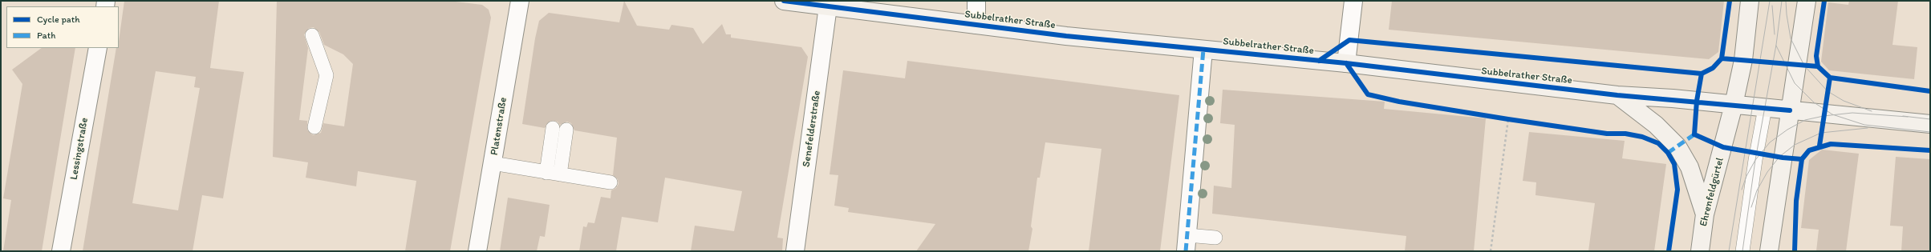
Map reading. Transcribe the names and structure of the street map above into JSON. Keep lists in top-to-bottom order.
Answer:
{
  "streets": {
    "main road": ["Subbelrather Straße", "Ehrenfeldgürtel"],
    "street": ["Platenstraße", "Senefelderstraße", "Lessingstraße"]
  },
  "crossings": [
    ["Subbelrather Straße", "Senefelderstraße"],
    ["Subbelrather Straße", "Ehrenfeldgürtel"]
  ],
  "legend": ["Cycle path", "Path"]
}
